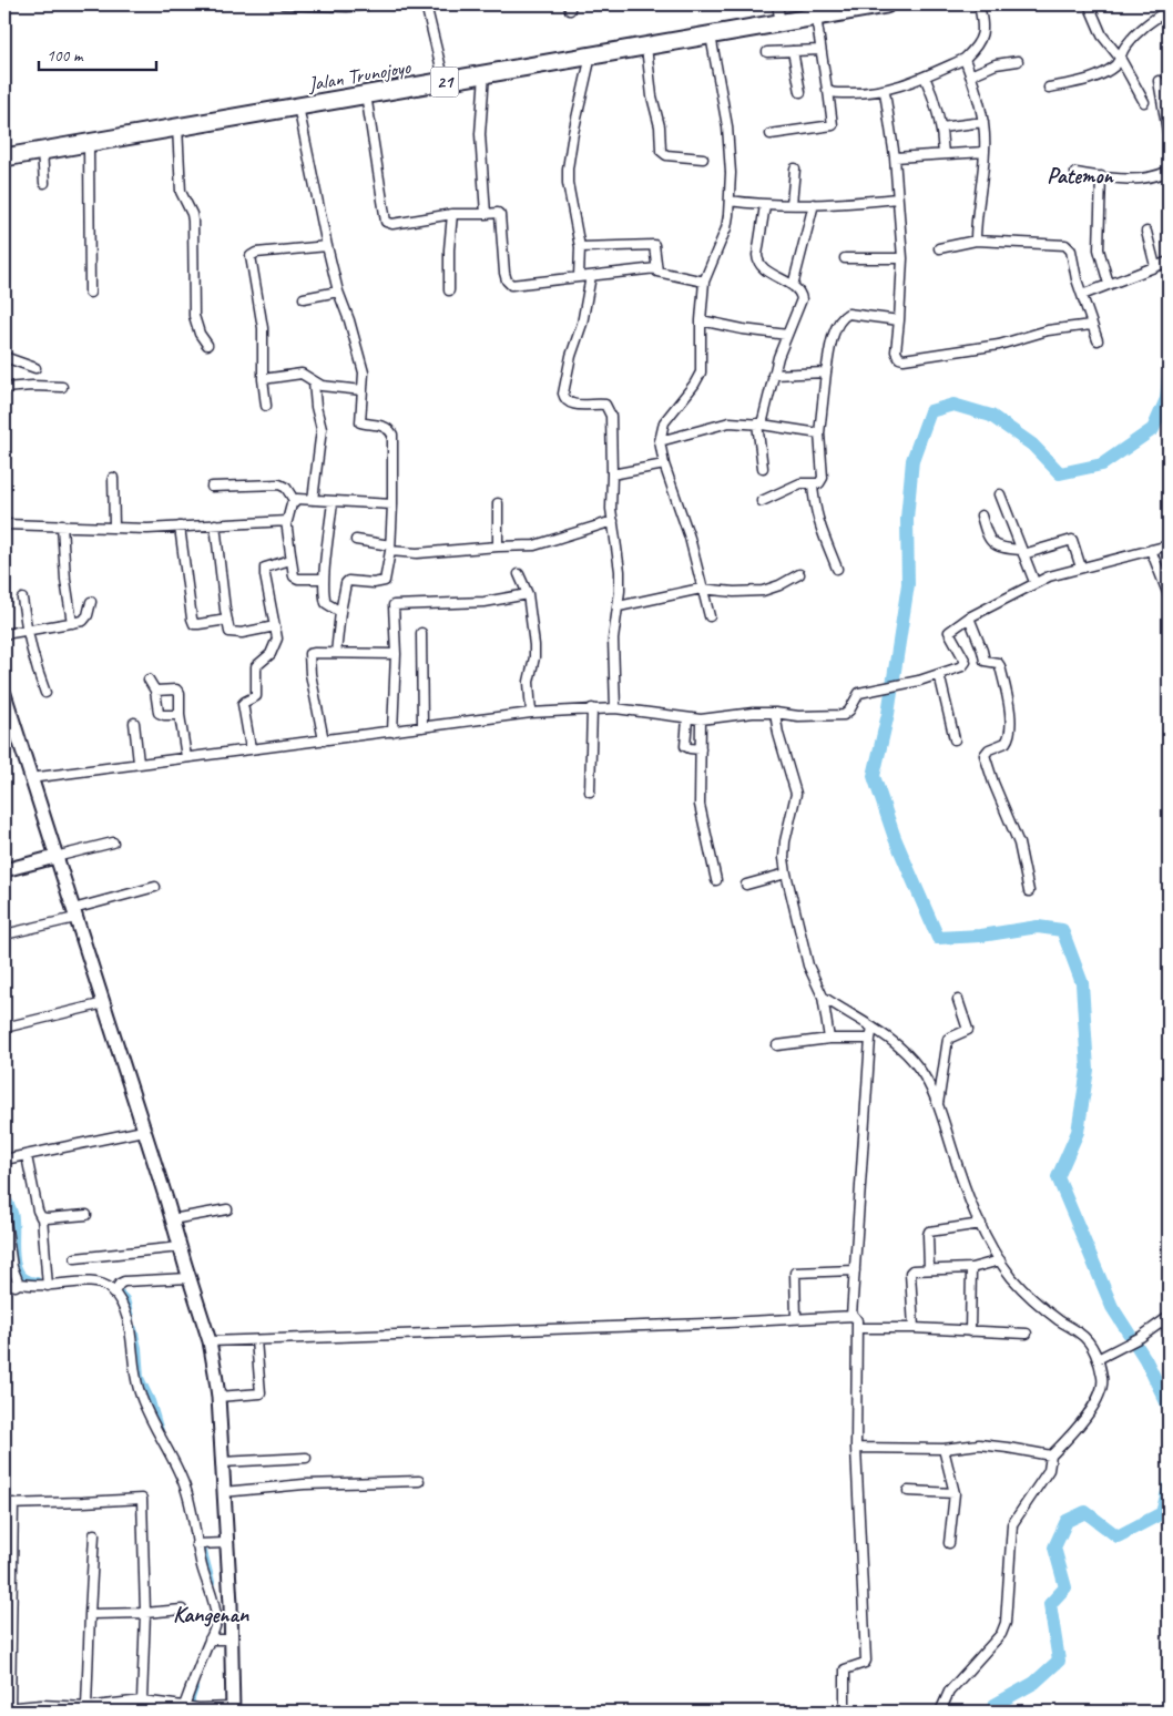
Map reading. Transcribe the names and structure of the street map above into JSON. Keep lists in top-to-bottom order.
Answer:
{
  "streets": {
    "highway": ["Jalan Trunojoyo", "21"]
  },
  "districts": ["Patemon", "Kangenan"],
  "scale_bar": "100 m"
}
